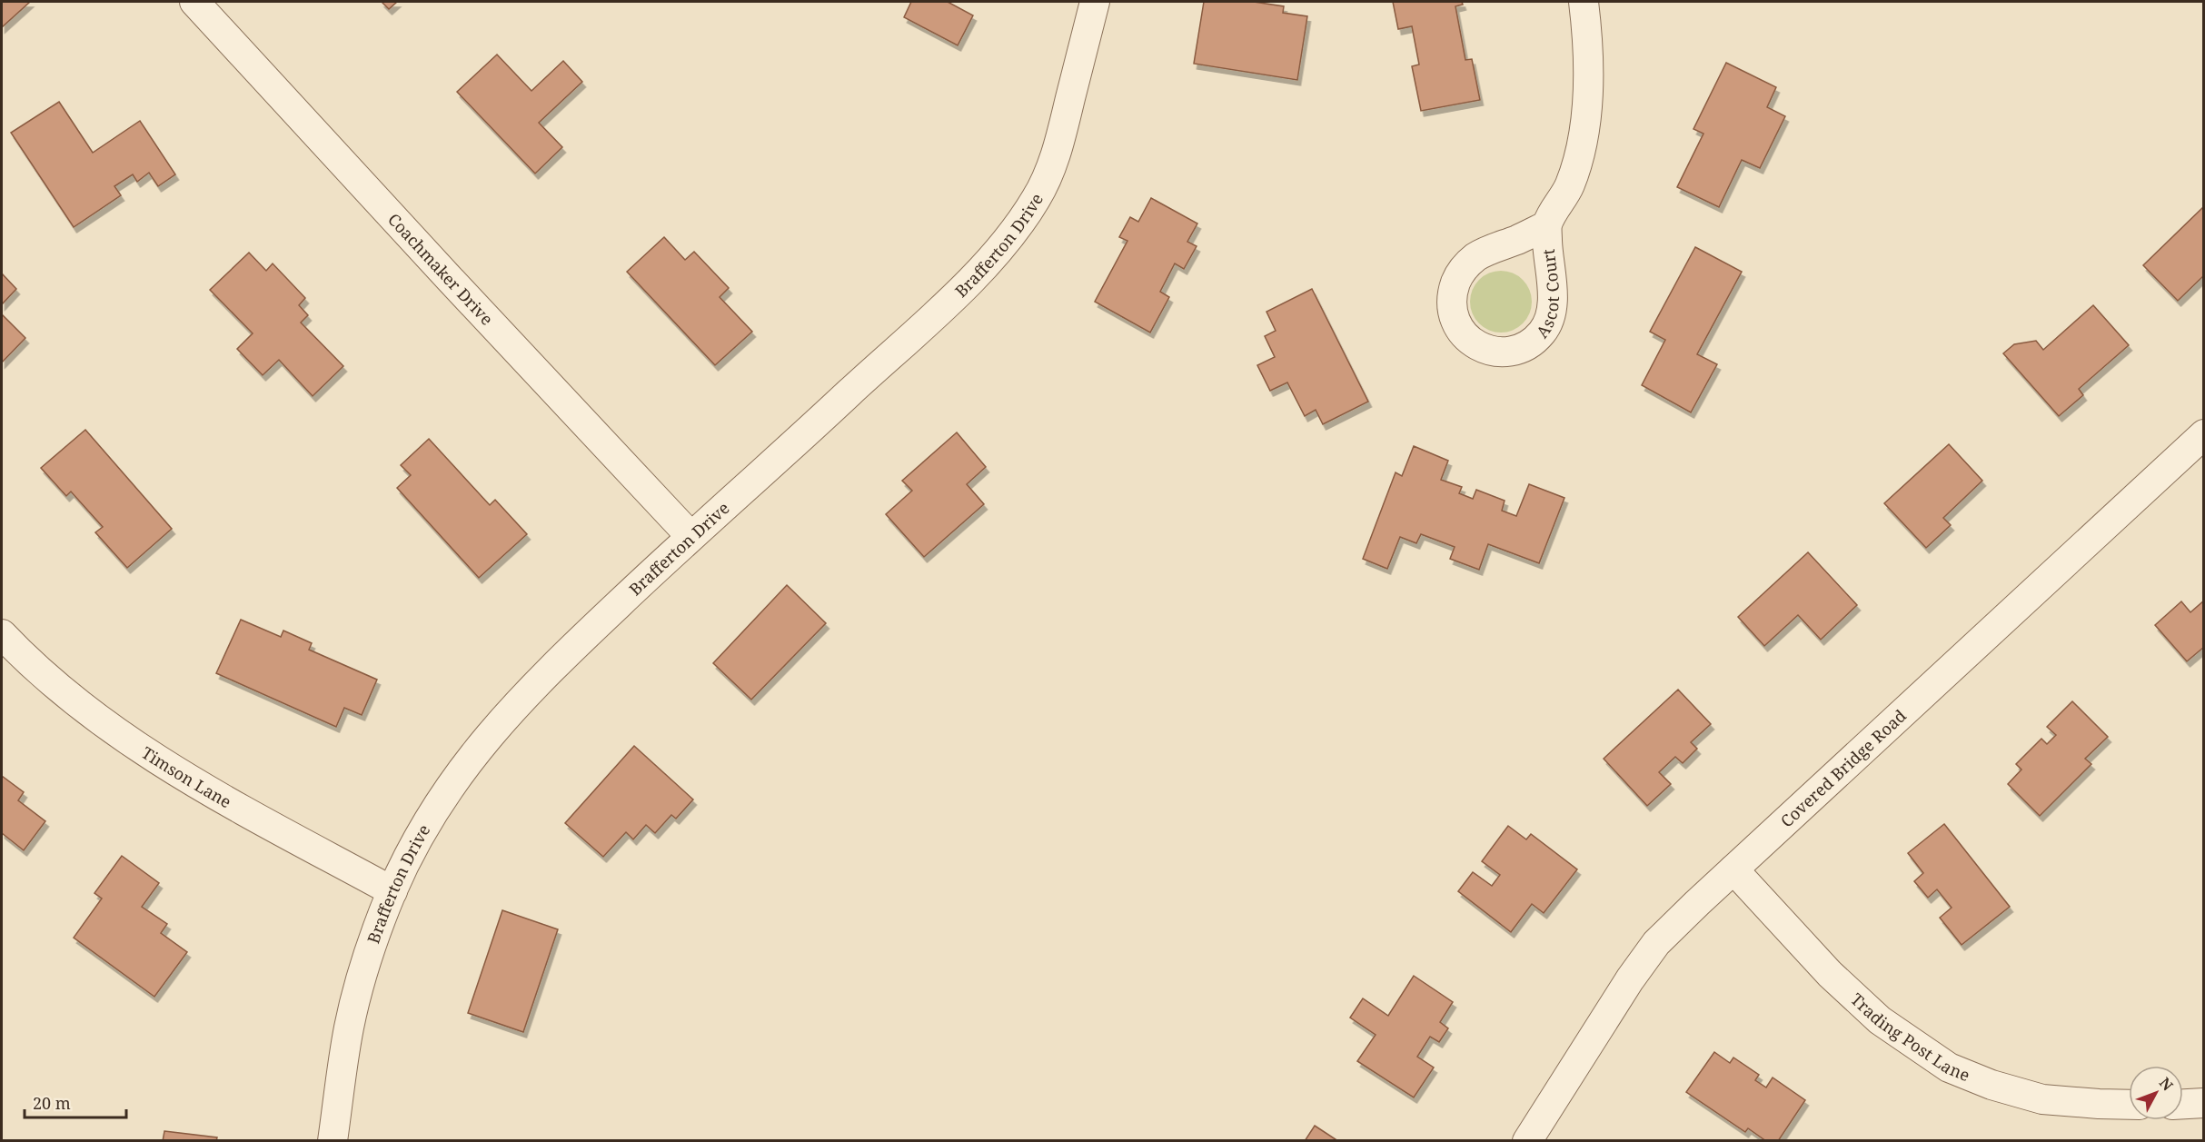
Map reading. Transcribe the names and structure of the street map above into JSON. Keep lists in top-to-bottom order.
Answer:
{
  "streets": {
    "street": [
      "Brafferton Drive",
      "Coachmaker Drive",
      "Ascot Court",
      "Covered Bridge Road",
      "Timson Lane",
      "Trading Post Lane"
    ]
  },
  "crossings": [
    ["Brafferton Drive", "Coachmaker Drive"],
    ["Brafferton Drive", "Timson Lane"],
    ["Covered Bridge Road", "Trading Post Lane"]
  ],
  "scale_bar": "20 m",
  "north": "top right"
}
